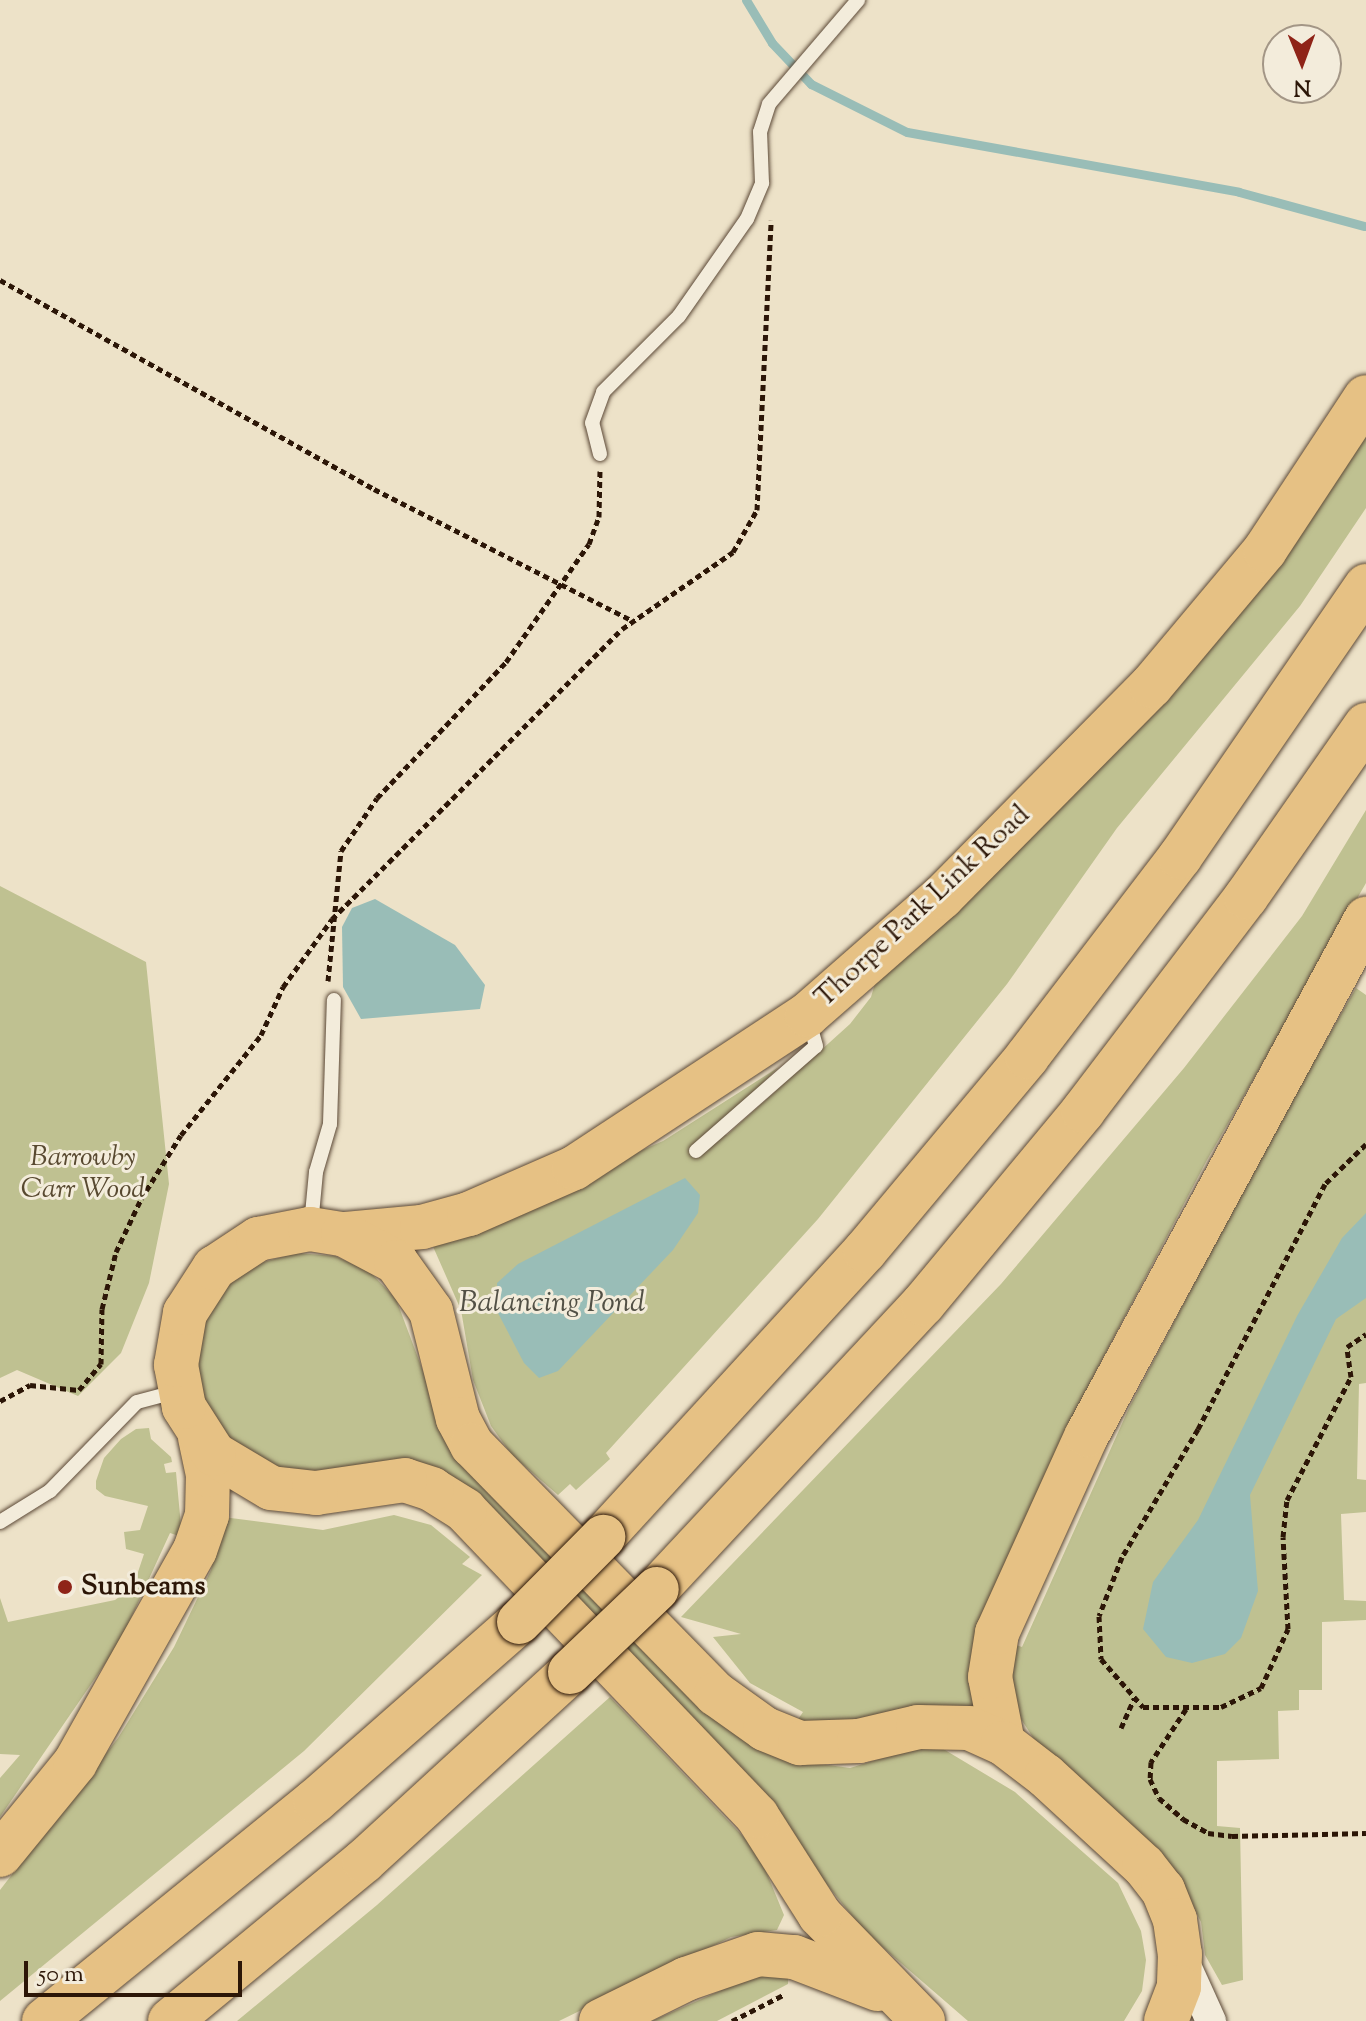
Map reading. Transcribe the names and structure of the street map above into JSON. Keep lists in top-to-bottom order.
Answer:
{
  "streets": {
    "highway": ["Thorpe Park Link Road"]
  },
  "water": ["Balancing Pond"],
  "parks": ["Barrowby Carr Wood"],
  "places": ["Sunbeams"],
  "scale_bar": "50 m",
  "north": "bottom"
}
